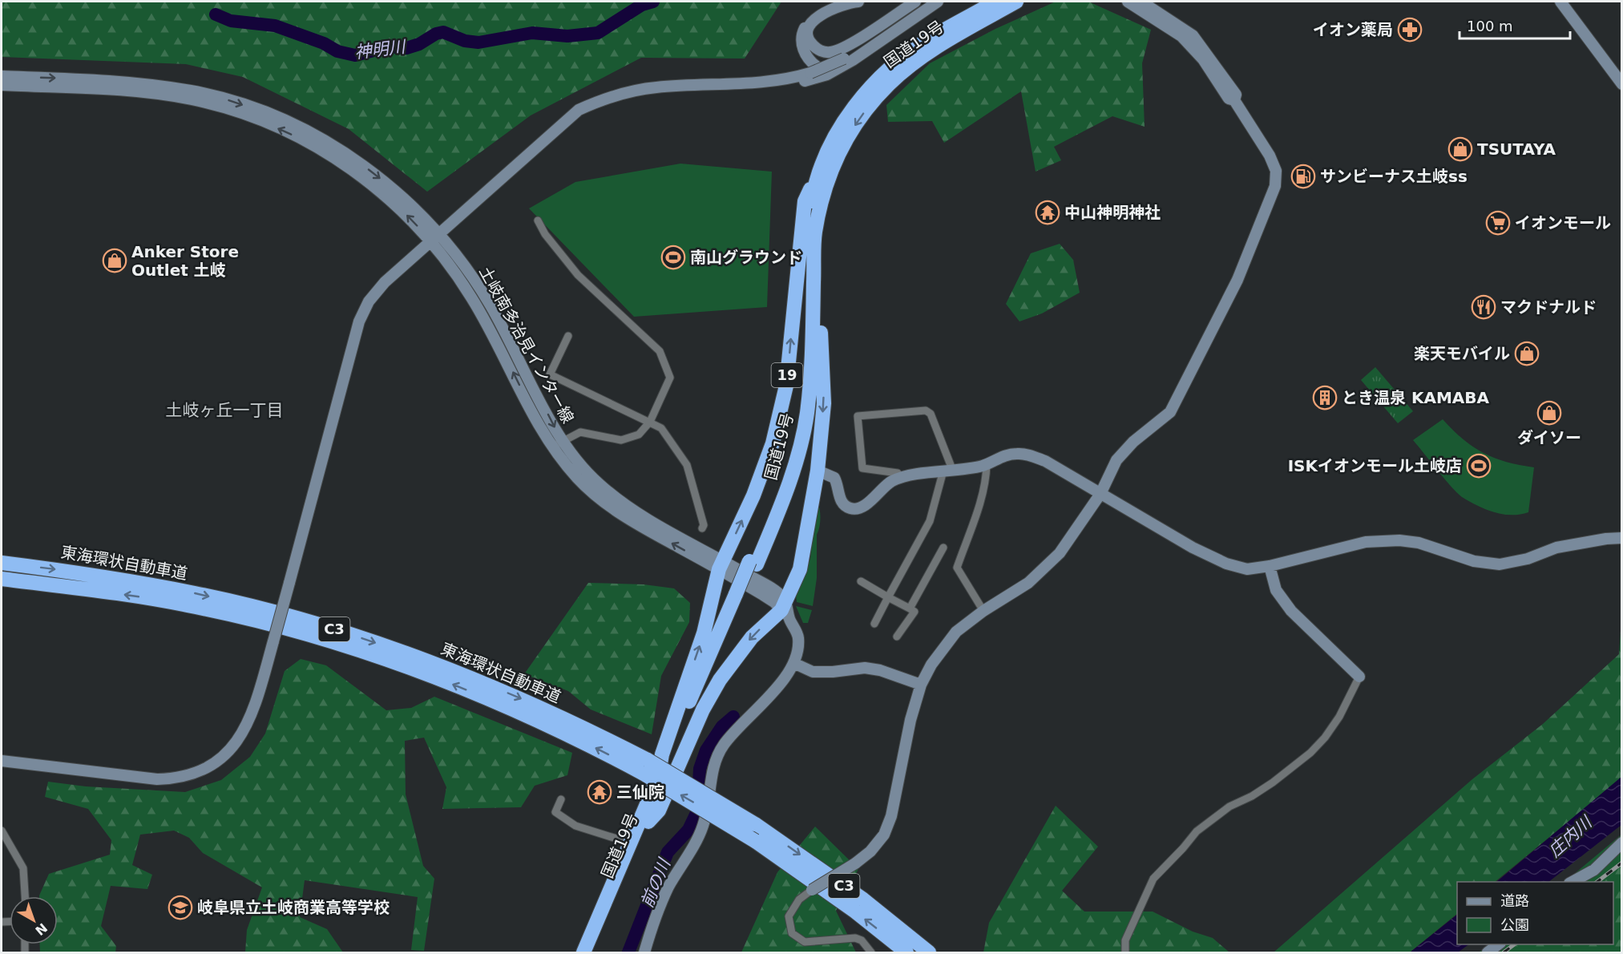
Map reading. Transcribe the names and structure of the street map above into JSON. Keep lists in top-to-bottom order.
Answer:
{
  "streets": {
    "highway": [
      "国道19号",
      "19",
      "東海環状自動車道",
      "C3"
    ],
    "street": ["土岐南多治見インター線"]
  },
  "crossings": [
    ["国道19号", "19"],
    ["土岐南多治見インター線", "19"]
  ],
  "districts": ["土岐ヶ丘一丁目"],
  "water": ["神明川", "庄内川", "前の川"],
  "places": {
    "pharmacy": ["イオン薬局"],
    "shop": [
      "TSUTAYA",
      "Anker Store Outlet 土岐",
      "楽天モバイル",
      "ダイソー"
    ],
    "fuel station": ["サンビーナス土岐ss"],
    "temple": ["中山神明神社", "三仙院"],
    "supermarket": ["イオンモール"],
    "sports": ["南山グラウンド", "ISKイオンモール土岐店"],
    "restaurant": ["マクドナルド"],
    "building": ["とき温泉 KAMABA"],
    "school or university": ["岐阜県立土岐商業高等学校"]
  },
  "legend": ["道路", "公園"],
  "scale_bar": "100 m",
  "north": "bottom right"
}
